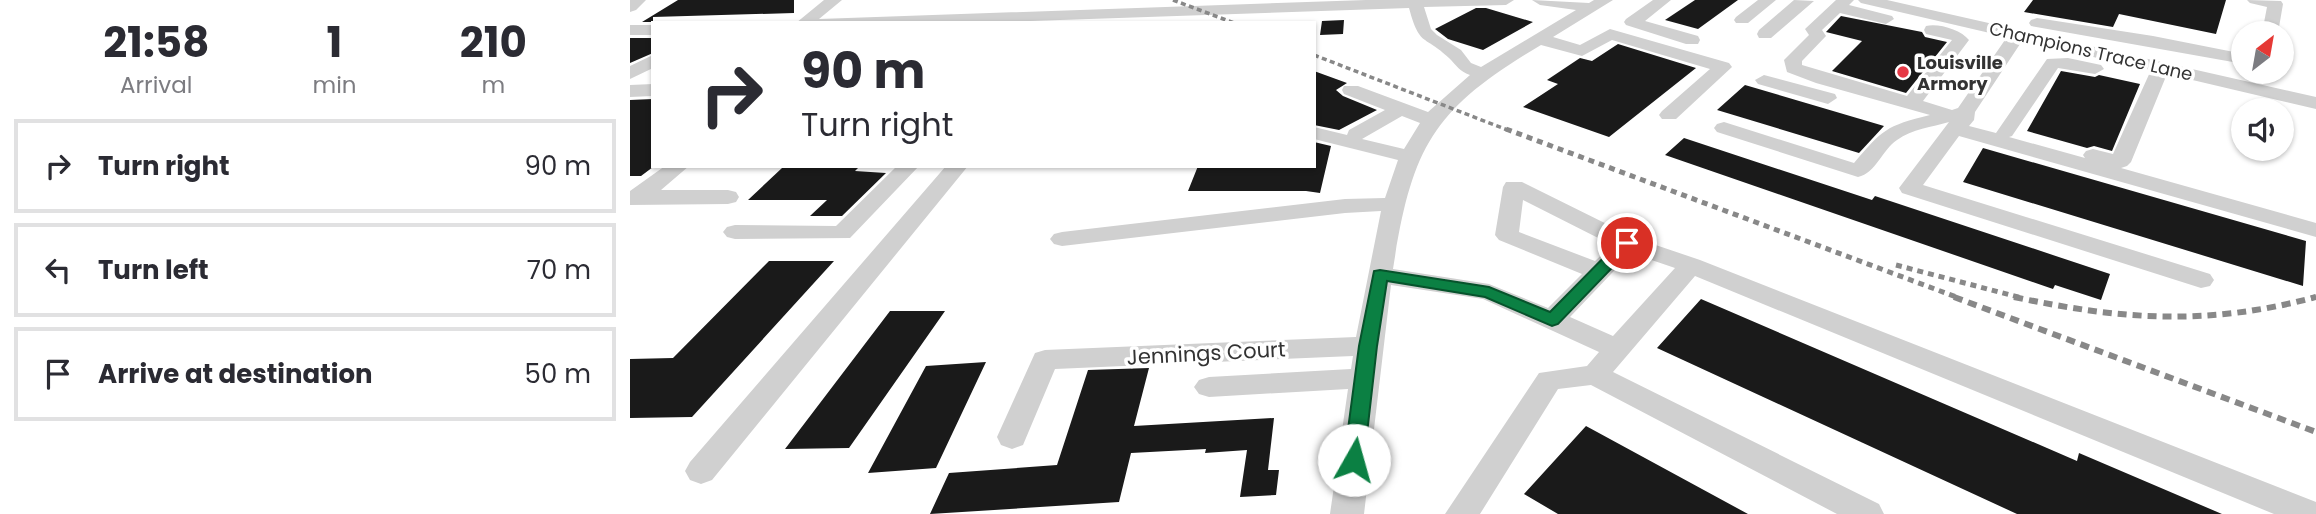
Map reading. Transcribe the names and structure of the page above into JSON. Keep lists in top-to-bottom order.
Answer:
{
  "streets": {
    "street": ["Champions Trace Lane", "Jennings Court"]
  },
  "places": ["Louisville Armory"],
  "north": "top right",
  "page": {
    "eta": [
      "21:58",
      "Arrival",
      "1",
      "min",
      "210",
      "m"
    ],
    "turn": ["90 m", "Turn right"],
    "list": [
      {
        "name": "Turn right",
        "value": "90 m"
      },
      {
        "name": "Turn left",
        "value": "70 m"
      },
      {
        "name": "Arrive at destination",
        "value": "50 m"
      }
    ]
  }
}
